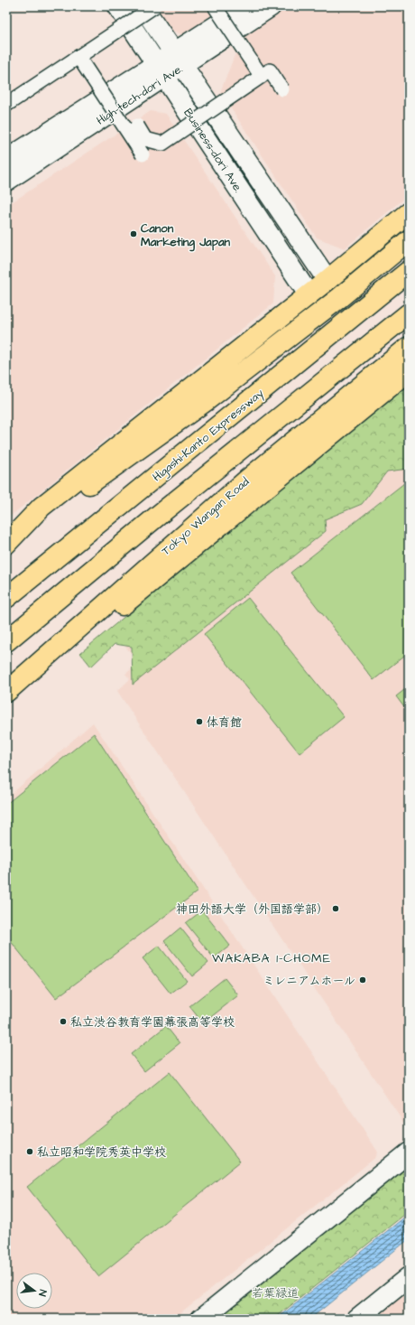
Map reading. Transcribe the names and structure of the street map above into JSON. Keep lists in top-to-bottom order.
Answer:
{
  "streets": {
    "highway": ["Higashi-Kanto Expressway", "Tokyo Wangan Road"],
    "street": ["High-tech-dori Ave.", "Business-dori Ave."]
  },
  "crossings": [
    ["High-tech-dori Ave.", "Business-dori Ave."]
  ],
  "districts": ["WAKABA 1-CHOME"],
  "parks": ["若葉緑道"],
  "places": [
    "Canon Marketing Japan",
    "体育館",
    "神田外語大学（外国語学部）",
    "ミレニアムホール",
    "私立渋谷教育学園幕張高等学校",
    "私立昭和学院秀英中学校"
  ],
  "north": "right"
}
